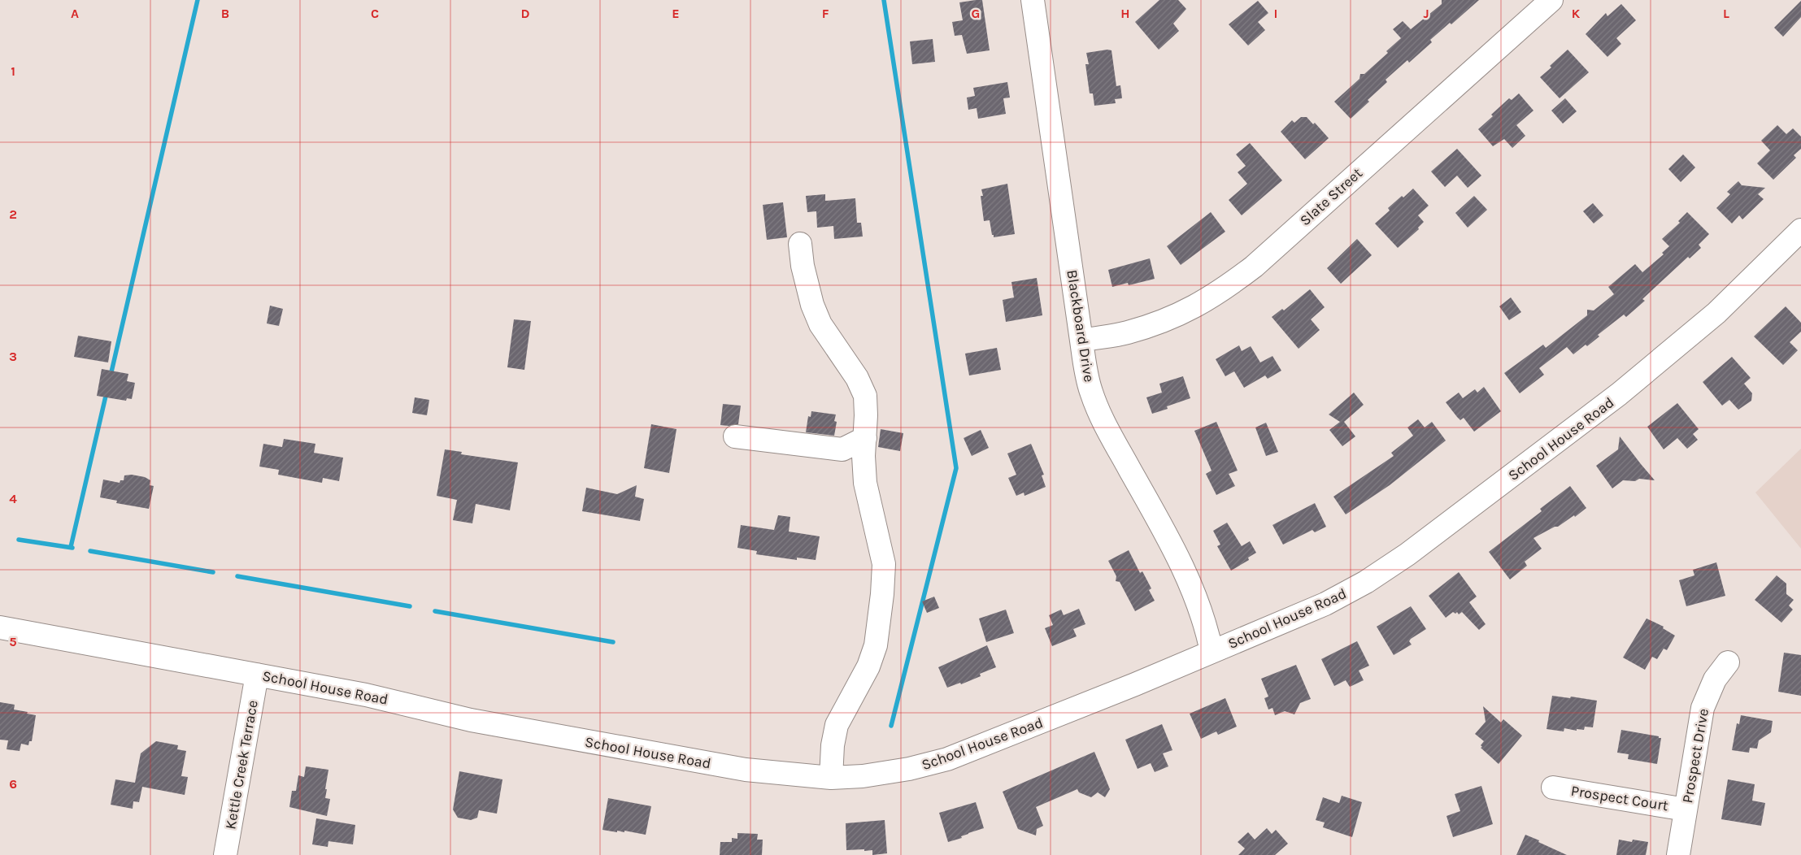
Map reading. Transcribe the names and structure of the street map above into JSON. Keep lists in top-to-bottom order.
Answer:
{
  "streets": {
    "street": [
      "Slate Street",
      "Blackboard Drive",
      "School House Road",
      "Prospect Drive",
      "Kettle Creek Terrace",
      "Prospect Court"
    ]
  },
  "crossings": [
    ["Slate Street", "Blackboard Drive"],
    ["Blackboard Drive", "School House Road"],
    ["School House Road", "Kettle Creek Terrace"],
    ["Prospect Drive", "Prospect Court"]
  ],
  "grid": {
    "columns": [
      "A",
      "B",
      "C",
      "D",
      "E",
      "F",
      "G",
      "H",
      "I",
      "J",
      "K",
      "L"
    ],
    "rows": [
      "1",
      "2",
      "3",
      "4",
      "5",
      "6"
    ]
  }
}
